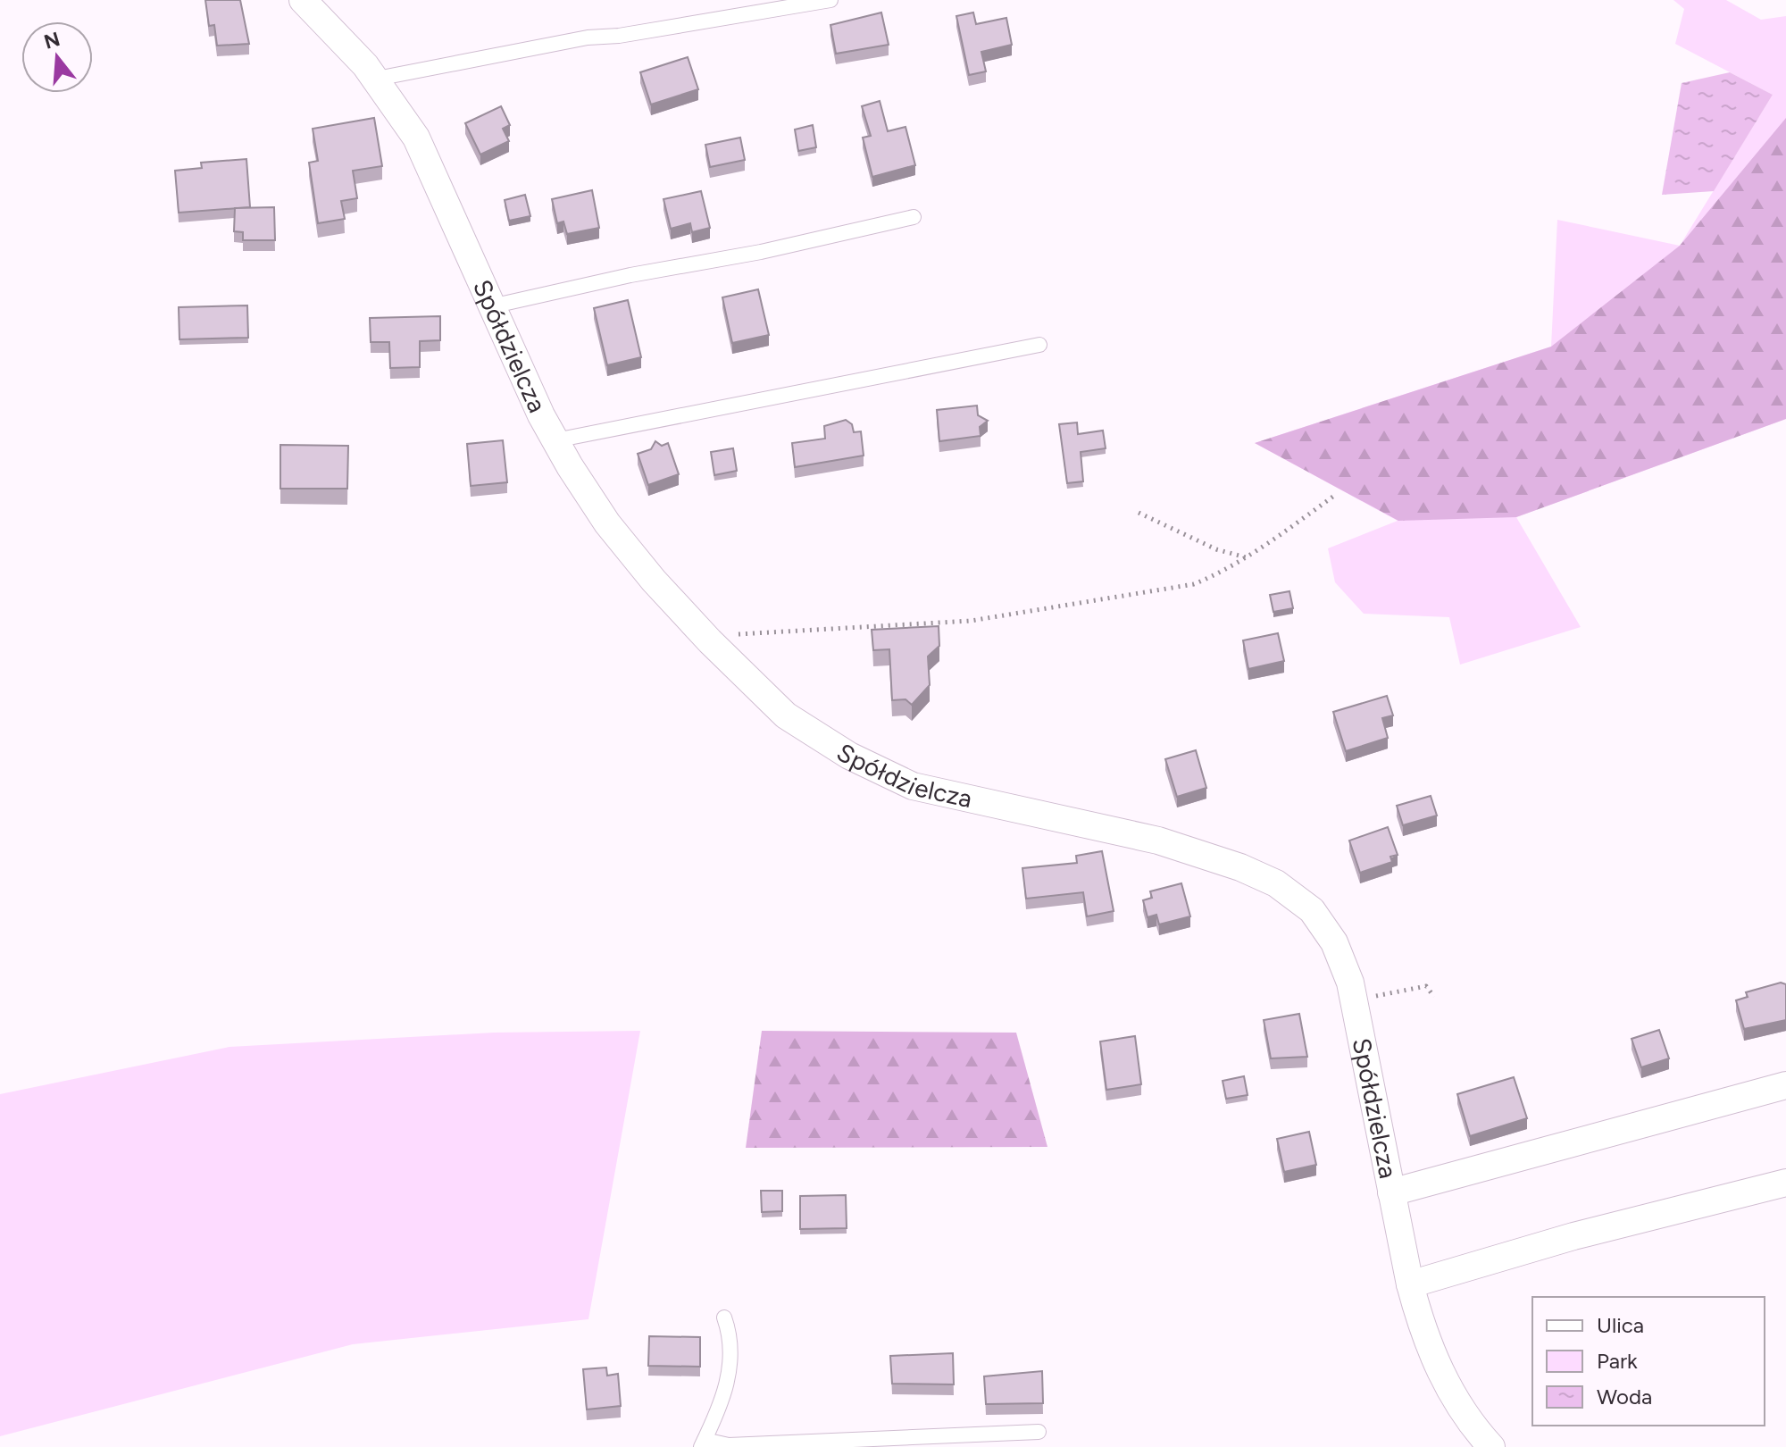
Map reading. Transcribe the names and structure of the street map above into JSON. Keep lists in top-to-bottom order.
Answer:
{
  "streets": {
    "street": ["Spółdzielcza"]
  },
  "legend": ["Ulica", "Park", "Woda"],
  "north": "top"
}
